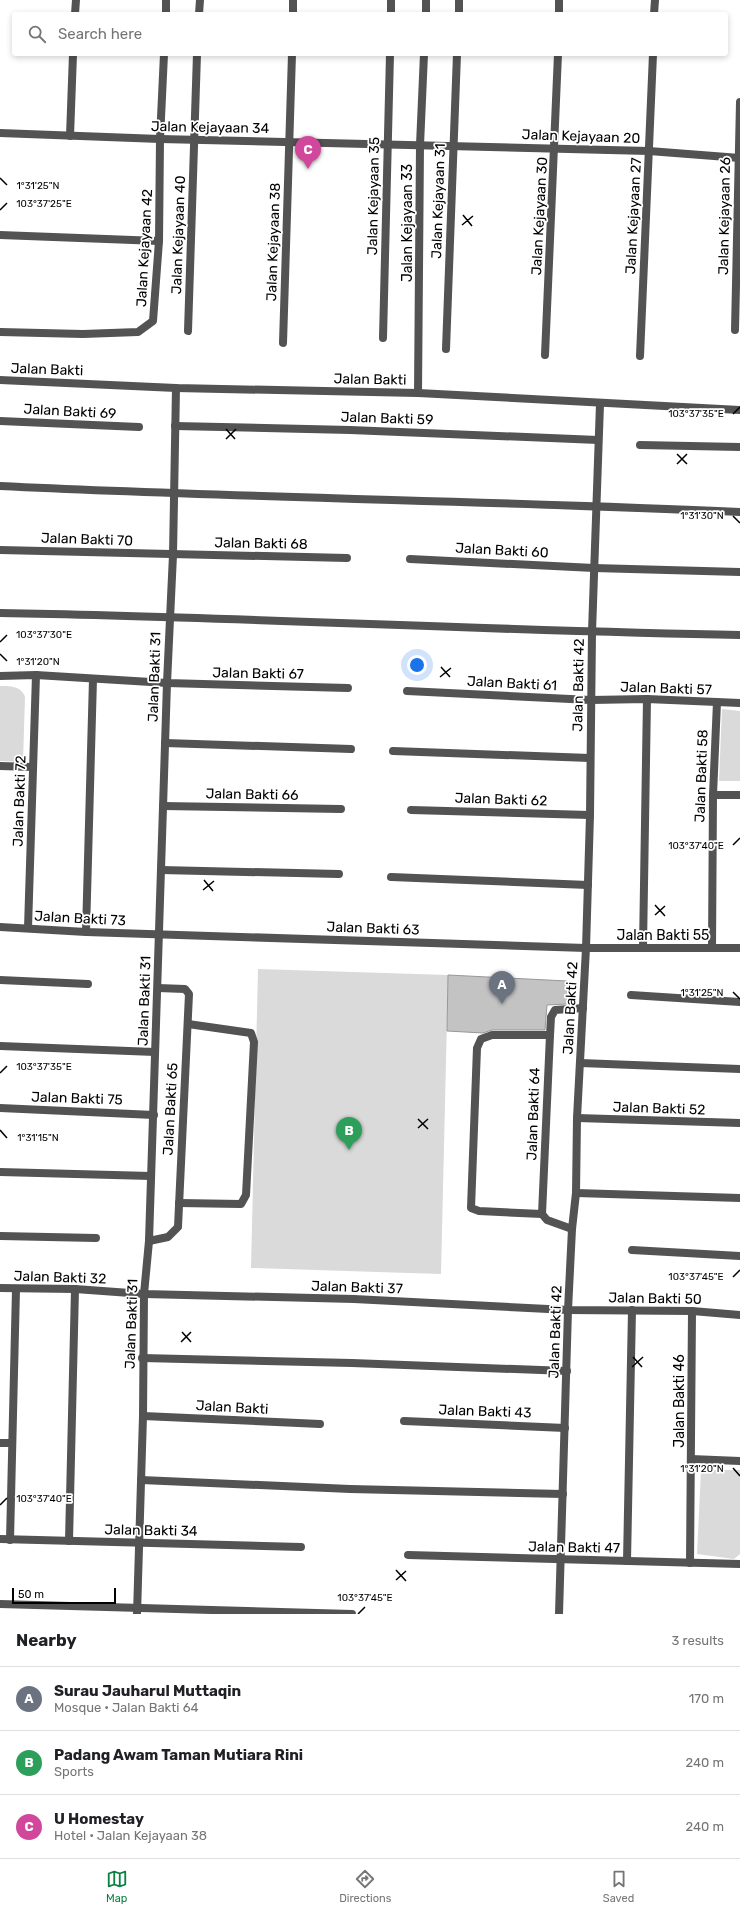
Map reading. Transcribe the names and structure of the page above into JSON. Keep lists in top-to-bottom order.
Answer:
{
  "streets": {
    "street": [
      "Jalan Kejayaan 34",
      "Jalan Kejayaan 20",
      "Jalan Kejayaan 35",
      "Jalan Kejayaan 31",
      "Jalan Kejayaan 30",
      "Jalan Kejayaan 27",
      "Jalan Kejayaan 26",
      "Jalan Kejayaan 33",
      "Jalan Kejayaan 40",
      "Jalan Kejayaan 38",
      "Jalan Kejayaan 42",
      "Jalan Bakti",
      "Jalan Bakti 69",
      "Jalan Bakti 59",
      "Jalan Bakti 70",
      "Jalan Bakti 68",
      "Jalan Bakti 60",
      "Jalan Bakti 67",
      "Jalan Bakti 31",
      "Jalan Bakti 61",
      "Jalan Bakti 42",
      "Jalan Bakti 57",
      "Jalan Bakti 58",
      "Jalan Bakti 66",
      "Jalan Bakti 62",
      "Jalan Bakti 72",
      "Jalan Bakti 73",
      "Jalan Bakti 63",
      "Jalan Bakti 55",
      "Jalan Bakti 75",
      "Jalan Bakti 52",
      "Jalan Bakti 65",
      "Jalan Bakti 64",
      "Jalan Bakti 32",
      "Jalan Bakti 37",
      "Jalan Bakti 50",
      "Jalan Bakti 46",
      "Jalan Bakti 43",
      "Jalan Bakti 34",
      "Jalan Bakti 47"
    ]
  },
  "crossings": [
    ["Jalan Kejayaan 34", "Jalan Kejayaan 20"],
    ["Jalan Kejayaan 34", "Jalan Kejayaan 35"],
    ["Jalan Kejayaan 34", "Jalan Kejayaan 33"],
    ["Jalan Kejayaan 34", "Jalan Kejayaan 40"],
    ["Jalan Kejayaan 34", "Jalan Kejayaan 38"],
    ["Jalan Kejayaan 34", "Jalan Kejayaan 42"],
    ["Jalan Kejayaan 20", "Jalan Kejayaan 31"],
    ["Jalan Kejayaan 20", "Jalan Kejayaan 30"],
    ["Jalan Kejayaan 20", "Jalan Kejayaan 27"],
    ["Jalan Kejayaan 20", "Jalan Kejayaan 26"],
    ["Jalan Kejayaan 20", "Jalan Kejayaan 33"],
    ["Jalan Kejayaan 33", "Jalan Bakti"],
    ["Jalan Bakti", "Jalan Bakti 31"],
    ["Jalan Bakti", "Jalan Bakti 42"],
    ["Jalan Bakti 59", "Jalan Bakti 31"],
    ["Jalan Bakti 59", "Jalan Bakti 42"],
    ["Jalan Bakti 70", "Jalan Bakti 68"],
    ["Jalan Bakti 70", "Jalan Bakti 31"],
    ["Jalan Bakti 68", "Jalan Bakti 31"],
    ["Jalan Bakti 60", "Jalan Bakti 42"],
    ["Jalan Bakti 67", "Jalan Bakti 31"],
    ["Jalan Bakti 67", "Jalan Bakti 72"],
    ["Jalan Bakti 31", "Jalan Bakti 66"],
    ["Jalan Bakti 31", "Jalan Bakti 73"],
    ["Jalan Bakti 31", "Jalan Bakti 63"],
    ["Jalan Bakti 31", "Jalan Bakti 75"],
    ["Jalan Bakti 31", "Jalan Bakti 65"],
    ["Jalan Bakti 31", "Jalan Bakti 32"],
    ["Jalan Bakti 31", "Jalan Bakti 37"],
    ["Jalan Bakti 31", "Jalan Bakti 34"],
    ["Jalan Bakti 61", "Jalan Bakti 42"],
    ["Jalan Bakti 61", "Jalan Bakti 57"],
    ["Jalan Bakti 42", "Jalan Bakti 57"],
    ["Jalan Bakti 42", "Jalan Bakti 62"],
    ["Jalan Bakti 42", "Jalan Bakti 63"],
    ["Jalan Bakti 42", "Jalan Bakti 55"],
    ["Jalan Bakti 42", "Jalan Bakti 52"],
    ["Jalan Bakti 42", "Jalan Bakti 64"],
    ["Jalan Bakti 42", "Jalan Bakti 37"],
    ["Jalan Bakti 42", "Jalan Bakti 50"],
    ["Jalan Bakti 42", "Jalan Bakti 43"],
    ["Jalan Bakti 42", "Jalan Bakti 47"],
    ["Jalan Bakti 57", "Jalan Bakti 58"],
    ["Jalan Bakti 58", "Jalan Bakti 55"],
    ["Jalan Bakti 72", "Jalan Bakti 73"],
    ["Jalan Bakti 73", "Jalan Bakti 63"],
    ["Jalan Bakti 63", "Jalan Bakti 55"],
    ["Jalan Bakti 32", "Jalan Bakti 37"],
    ["Jalan Bakti 37", "Jalan Bakti 50"],
    ["Jalan Bakti 50", "Jalan Bakti 46"],
    ["Jalan Bakti 46", "Jalan Bakti 47"]
  ],
  "scale_bar": "50 m",
  "page": {
    "search": "Search here",
    "pins": ["C", "A", "B"],
    "scale": "50 m",
    "heading": ["Nearby", "3 results"],
    "list": [
      {
        "mark": "A",
        "name": "Surau Jauharul Muttaqin",
        "note": "Mosque · Jalan Bakti 64",
        "value": "170 m"
      },
      {
        "mark": "B",
        "name": "Padang Awam Taman Mutiara Rini",
        "note": "Sports",
        "value": "240 m"
      },
      {
        "mark": "C",
        "name": "U Homestay",
        "note": "Hotel · Jalan Kejayaan 38",
        "value": "240 m"
      }
    ],
    "nav": ["Map", "Directions", "Saved"]
  },
  "coordinates": [
    "1°31'25\"N",
    "103°37'25\"E",
    "103°37'35\"E",
    "1°31'30\"N",
    "103°37'30\"E",
    "1°31'20\"N",
    "103°37'40\"E",
    "1°31'15\"N",
    "103°37'45\"E"
  ]
}
